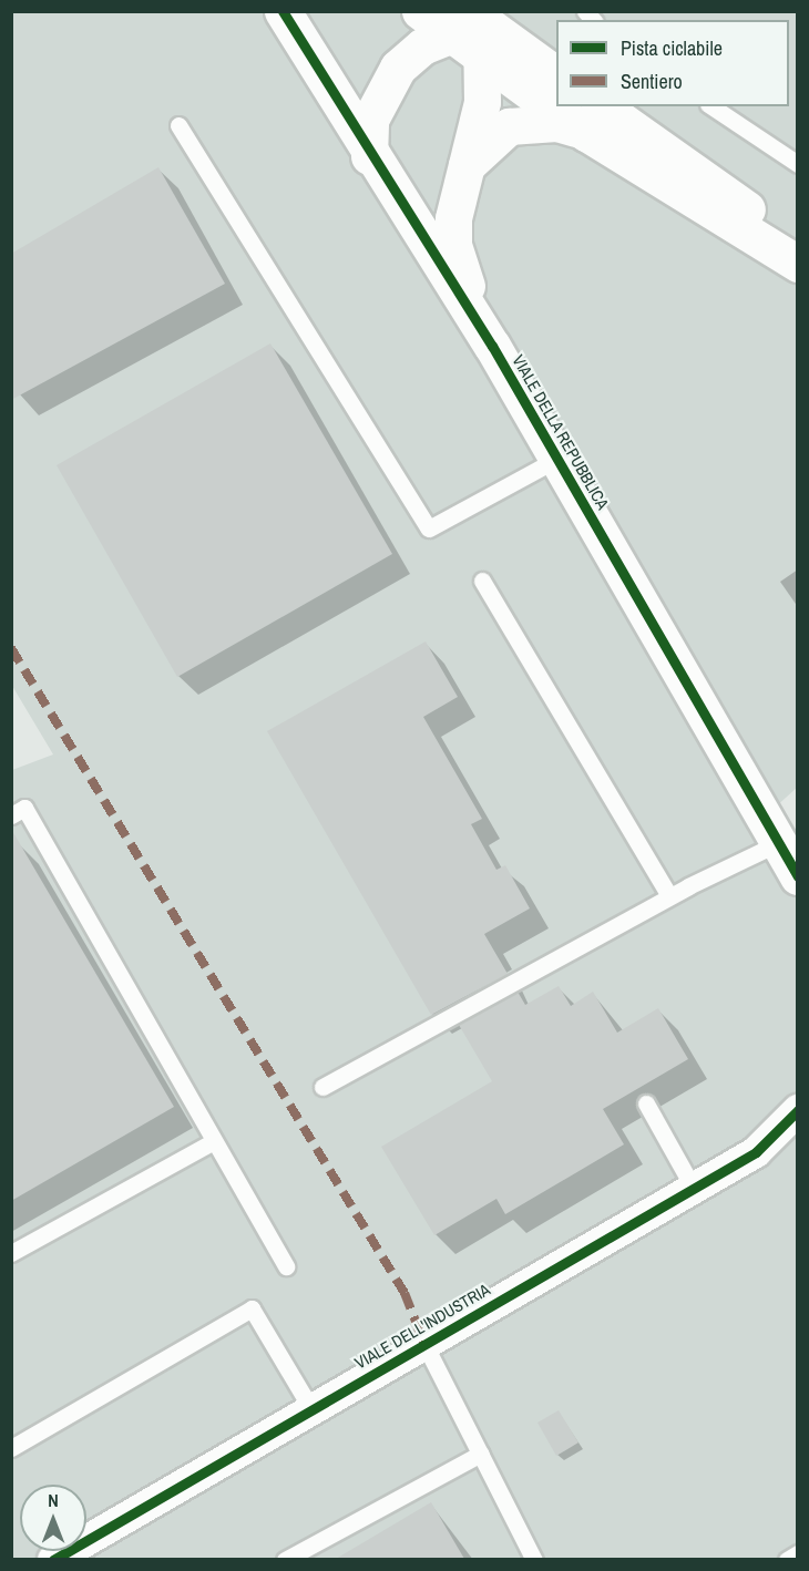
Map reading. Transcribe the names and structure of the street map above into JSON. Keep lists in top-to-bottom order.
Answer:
{
  "streets": {
    "street": ["VIALE DELLA REPUBBLICA", "VIALE DELL'INDUSTRIA"]
  },
  "legend": ["Pista ciclabile", "Sentiero"],
  "north": "top"
}
